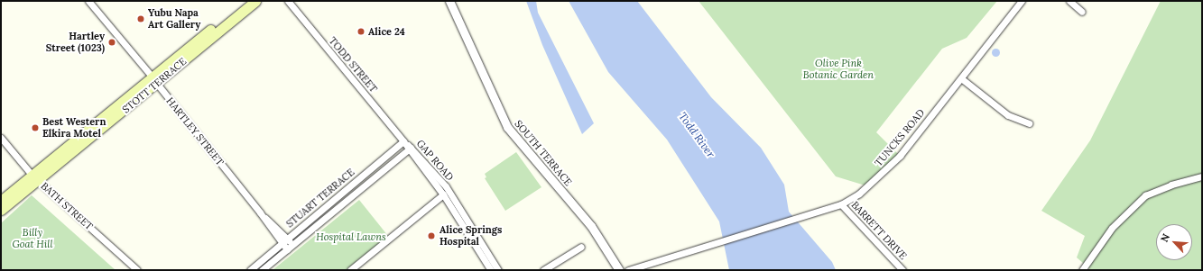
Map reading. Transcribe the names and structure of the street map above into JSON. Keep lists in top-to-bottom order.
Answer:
{
  "streets": {
    "main road": ["STOTT TERRACE"],
    "street": [
      "TODD STREET",
      "HARTLEY STREET",
      "TUNCKS ROAD",
      "SOUTH TERRACE",
      "GAP ROAD",
      "STUART TERRACE",
      "BATH STREET",
      "BARRETT DRIVE"
    ]
  },
  "crossings": [
    ["TODD STREET", "GAP ROAD"],
    ["TODD STREET", "STUART TERRACE"],
    ["STOTT TERRACE", "HARTLEY STREET"],
    ["STOTT TERRACE", "BATH STREET"],
    ["HARTLEY STREET", "STUART TERRACE"],
    ["TUNCKS ROAD", "BARRETT DRIVE"],
    ["GAP ROAD", "STUART TERRACE"]
  ],
  "water": ["Todd River"],
  "parks": ["Olive Pink Botanic Garden", "Billy Goat Hill", "Hospital Lawns"],
  "places": [
    "Yubu Napa Art Gallery",
    "Alice 24",
    "Hartley Street (1023)",
    "Best Western Elkira Motel",
    "Alice Springs Hospital"
  ],
  "north": "top left"
}
